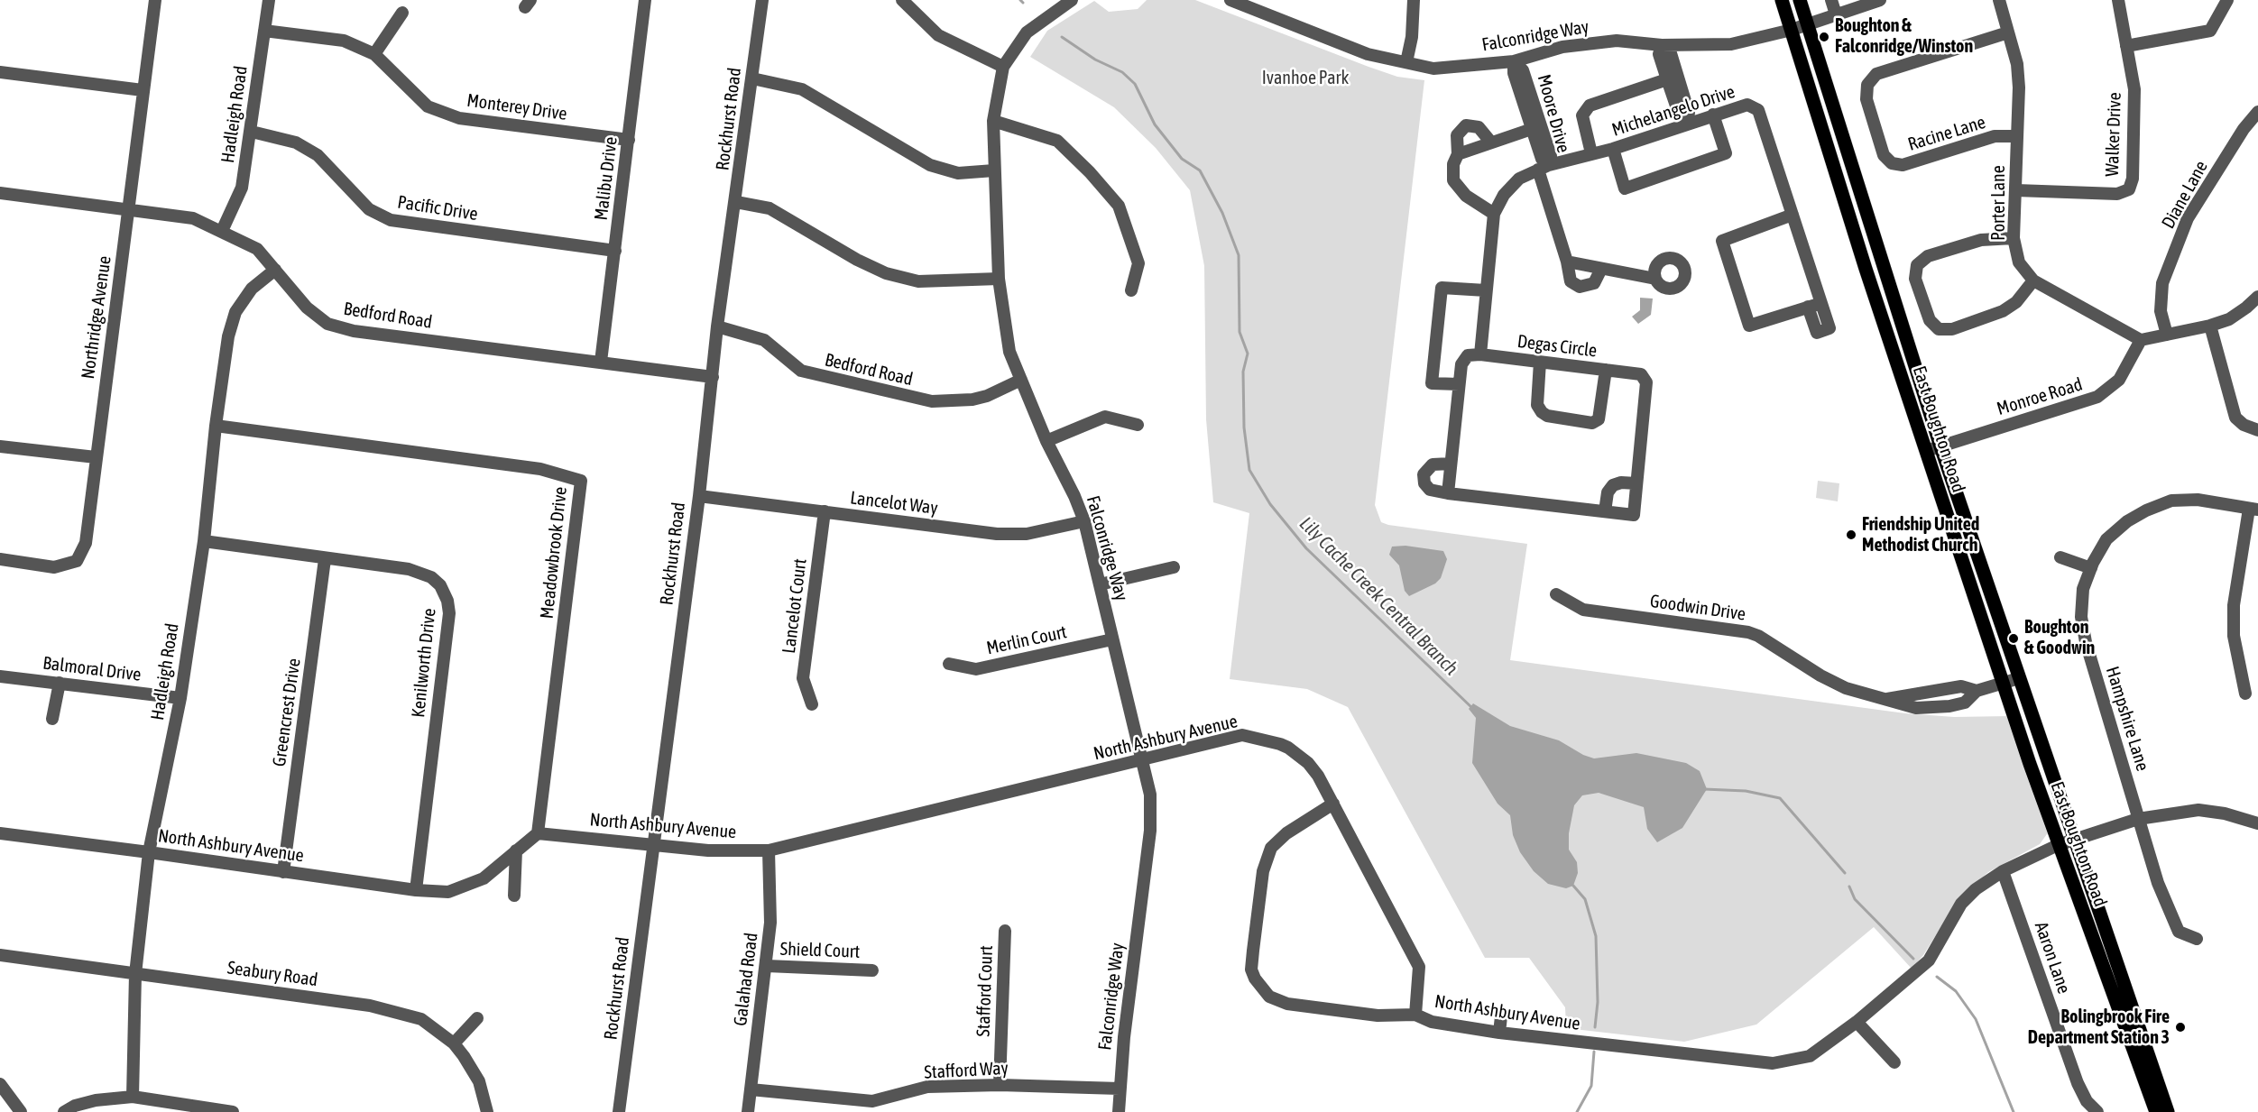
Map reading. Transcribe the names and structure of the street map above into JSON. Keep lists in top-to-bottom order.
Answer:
{
  "streets": {
    "main road": ["East Boughton Road"],
    "street": [
      "Falconridge Way",
      "Monterey Drive",
      "Michelangelo Drive",
      "Moore Drive",
      "Hadleigh Road",
      "Rockhurst Road",
      "Racine Lane",
      "Walker Drive",
      "Malibu Drive",
      "Diane Lane",
      "Porter Lane",
      "Pacific Drive",
      "Bedford Road",
      "Northridge Avenue",
      "Degas Circle",
      "Monroe Road",
      "Lancelot Way",
      "Meadowbrook Drive",
      "Lancelot Court",
      "Goodwin Drive",
      "Merlin Court",
      "Kenilworth Drive",
      "Balmoral Drive",
      "Greencrest Drive",
      "Hampshire Lane",
      "North Ashbury Avenue",
      "Shield Court",
      "Aaron Lane",
      "Seabury Road",
      "Galahad Road",
      "Stafford Court",
      "Stafford Way"
    ]
  },
  "crossings": [
    ["Falconridge Way", "Moore Drive"],
    ["Falconridge Way", "Bedford Road"],
    ["Falconridge Way", "East Boughton Road"],
    ["Falconridge Way", "Lancelot Way"],
    ["Falconridge Way", "Merlin Court"],
    ["Falconridge Way", "North Ashbury Avenue"],
    ["Falconridge Way", "Stafford Way"],
    ["Monterey Drive", "Hadleigh Road"],
    ["Monterey Drive", "Malibu Drive"],
    ["Michelangelo Drive", "Moore Drive"],
    ["Michelangelo Drive", "Degas Circle"],
    ["Hadleigh Road", "Pacific Drive"],
    ["Hadleigh Road", "Bedford Road"],
    ["Hadleigh Road", "Meadowbrook Drive"],
    ["Hadleigh Road", "Kenilworth Drive"],
    ["Hadleigh Road", "Balmoral Drive"],
    ["Hadleigh Road", "North Ashbury Avenue"],
    ["Hadleigh Road", "Seabury Road"],
    ["Rockhurst Road", "Bedford Road"],
    ["Rockhurst Road", "Lancelot Way"],
    ["Rockhurst Road", "North Ashbury Avenue"],
    ["Racine Lane", "Porter Lane"],
    ["Walker Drive", "Porter Lane"],
    ["Malibu Drive", "Pacific Drive"],
    ["Malibu Drive", "Bedford Road"],
    ["Porter Lane", "Monroe Road"],
    ["Bedford Road", "Northridge Avenue"],
    ["Monroe Road", "East Boughton Road"],
    ["East Boughton Road", "Goodwin Drive"],
    ["East Boughton Road", "North Ashbury Avenue"],
    ["Lancelot Way", "Lancelot Court"],
    ["Meadowbrook Drive", "North Ashbury Avenue"],
    ["Kenilworth Drive", "Greencrest Drive"],
    ["Kenilworth Drive", "North Ashbury Avenue"],
    ["Greencrest Drive", "North Ashbury Avenue"],
    ["Hampshire Lane", "North Ashbury Avenue"],
    ["North Ashbury Avenue", "Aaron Lane"],
    ["North Ashbury Avenue", "Galahad Road"],
    ["Shield Court", "Galahad Road"],
    ["Galahad Road", "Stafford Way"],
    ["Stafford Court", "Stafford Way"]
  ],
  "water": ["Lily Cache Creek Central Branch"],
  "parks": ["Ivanhoe Park"],
  "places": [
    "Boughton & Falconridge/Winston",
    "Friendship United Methodist Church",
    "Boughton & Goodwin",
    "Bolingbrook Fire Department Station 3"
  ]
}
